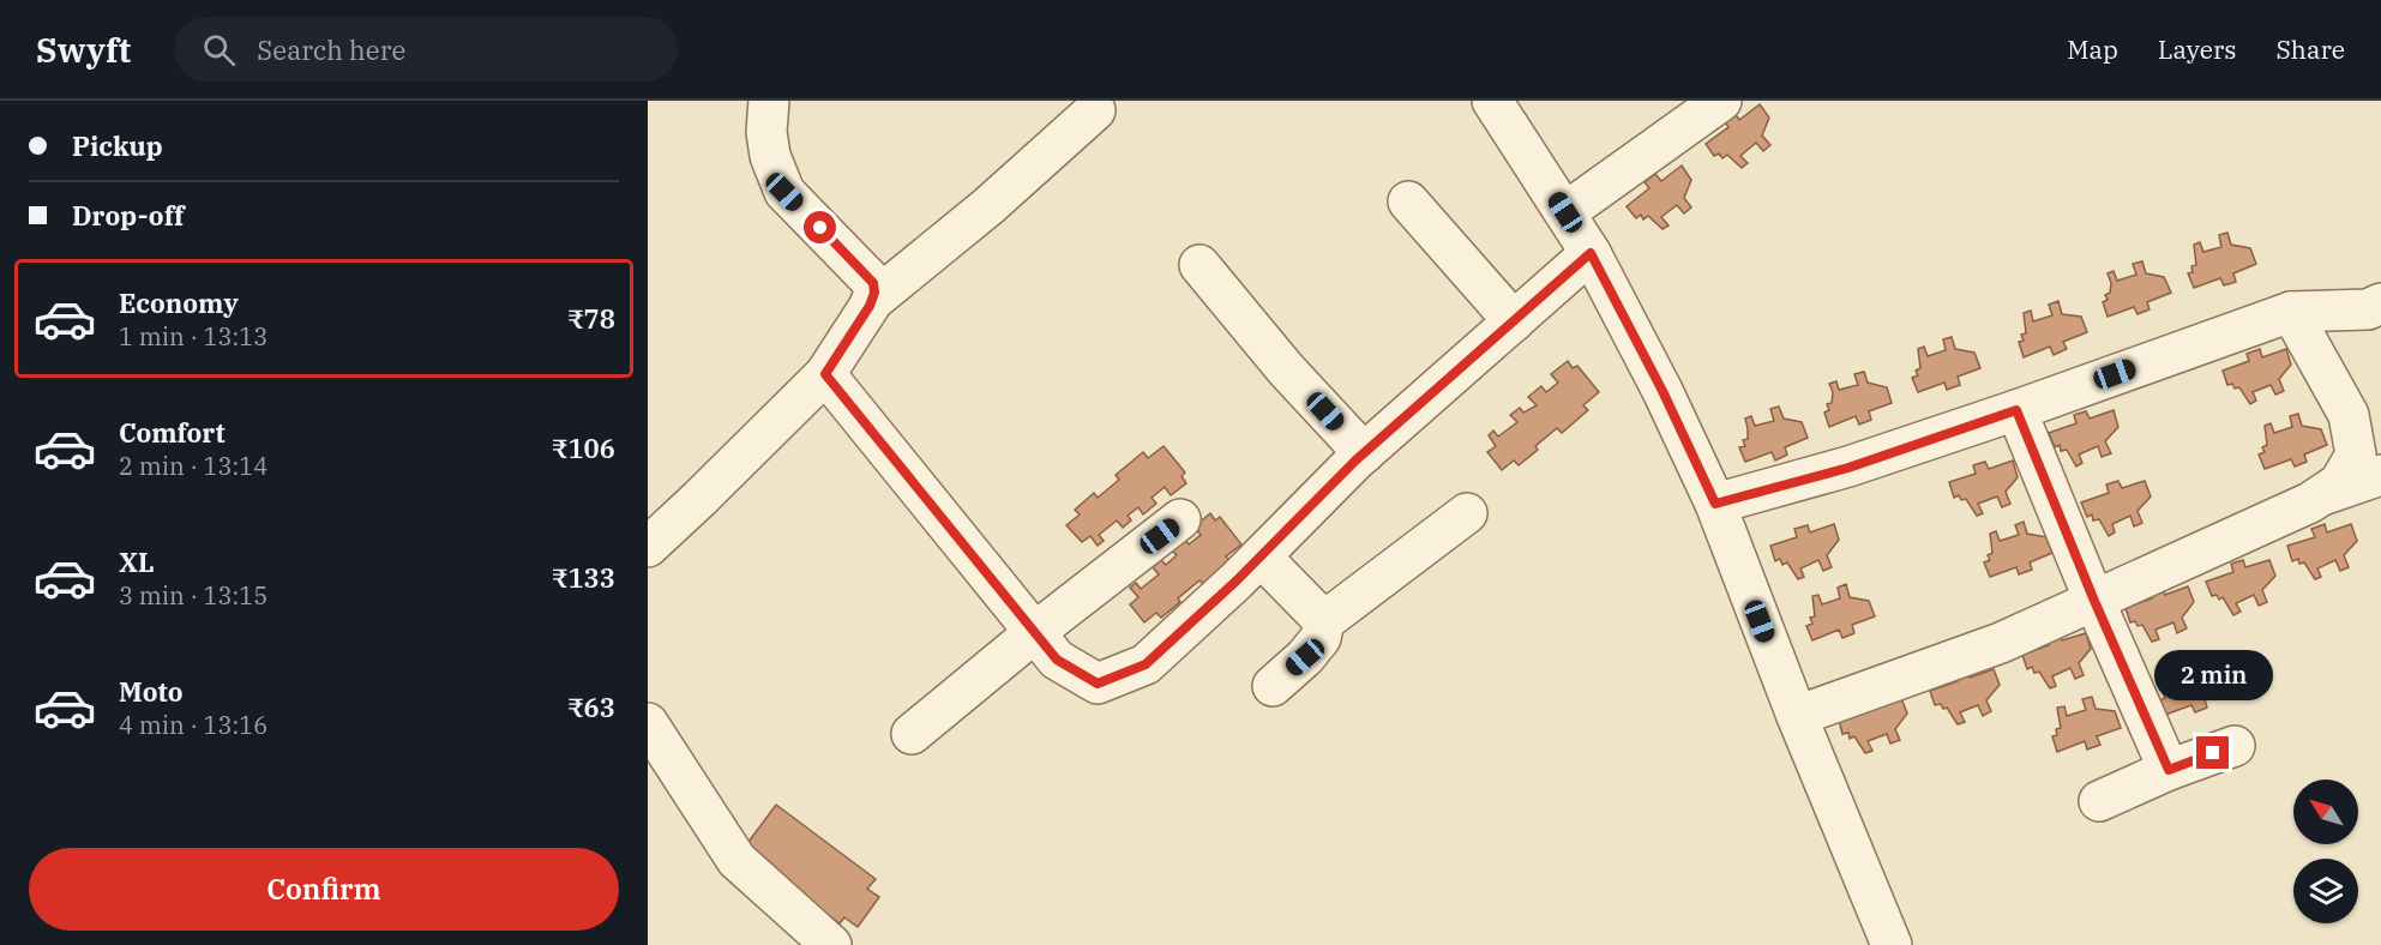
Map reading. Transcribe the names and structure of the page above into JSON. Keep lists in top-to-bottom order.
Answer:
{
  "north": "top left",
  "page": {
    "header": "Swyft",
    "search": "Search here",
    "nav": ["Map", "Layers", "Share"],
    "banner": ["Pickup", "Drop-off"],
    "list": [
      {
        "name": "Economy",
        "note": "1 min · 13:13",
        "value": "₹78"
      },
      {
        "name": "Comfort",
        "note": "2 min · 13:14",
        "value": "₹106"
      },
      {
        "name": "XL",
        "note": "3 min · 13:15",
        "value": "₹133"
      },
      {
        "name": "Moto",
        "note": "4 min · 13:16",
        "value": "₹63"
      }
    ],
    "bubble": "2 min",
    "buttons": "Confirm"
  }
}
